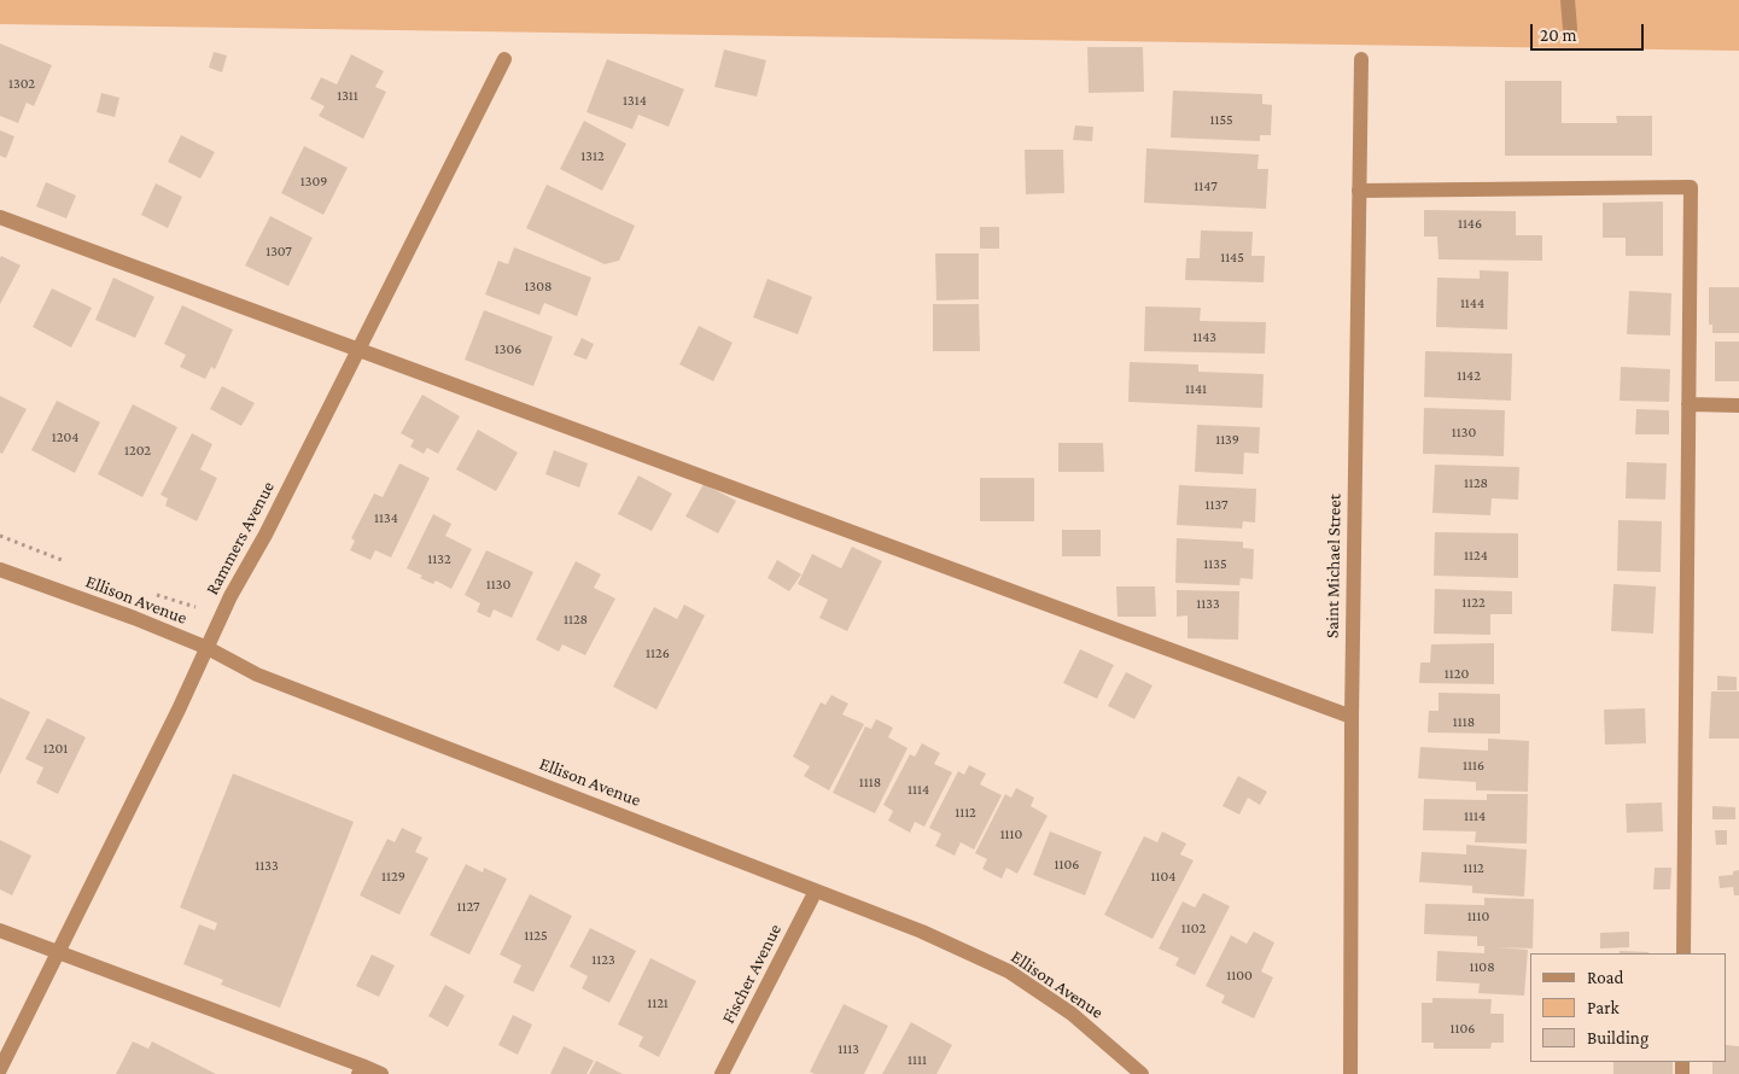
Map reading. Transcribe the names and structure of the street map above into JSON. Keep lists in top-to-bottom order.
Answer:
{
  "streets": {
    "street": [
      "Rammers Avenue",
      "Saint Michael Street",
      "Ellison Avenue",
      "Fischer Avenue"
    ]
  },
  "crossings": [
    ["Rammers Avenue", "Ellison Avenue"],
    ["Ellison Avenue", "Fischer Avenue"]
  ],
  "house_numbers": [
    "1302",
    "1311",
    "1314",
    "1155",
    "1312",
    "1309",
    "1147",
    "1146",
    "1307",
    "1145",
    "1308",
    "1144",
    "1143",
    "1306",
    "1142",
    "1141",
    "1130",
    "1204",
    "1139",
    "1202",
    "1128",
    "1137",
    "1134",
    "1124",
    "1132",
    "1135",
    "1130",
    "1122",
    "1133",
    "1128",
    "1126",
    "1120",
    "1118",
    "1201",
    "1116",
    "1118",
    "1114",
    "1112",
    "1114",
    "1110",
    "1106",
    "1133",
    "1112",
    "1129",
    "1104",
    "1127",
    "1110",
    "1102",
    "1125",
    "1123",
    "1108",
    "1100",
    "1121",
    "1106",
    "1113",
    "1111"
  ],
  "legend": ["Road", "Park", "Building"],
  "scale_bar": "20 m"
}
